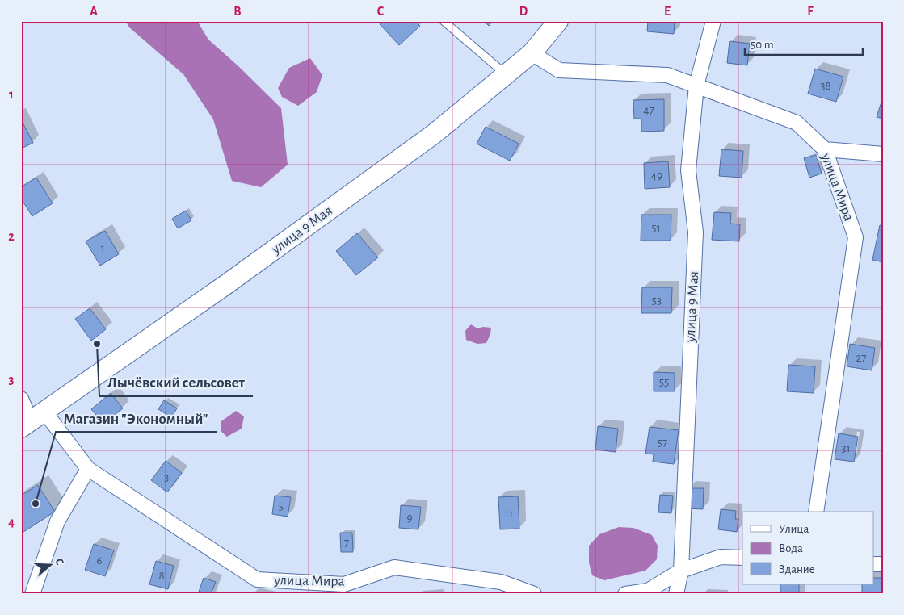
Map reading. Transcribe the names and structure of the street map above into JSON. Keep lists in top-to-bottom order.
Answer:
{
  "streets": {
    "main road": ["улица 9 Мая"],
    "street": ["улица Мира"]
  },
  "crossings": [
    ["улица Мира", "улица 9 Мая"]
  ],
  "places": ["Лычёвский сельсовет", "Магазин \"Экономный\""],
  "house_numbers": [
    "38",
    "47",
    "49",
    "51",
    "1",
    "53",
    "27",
    "55",
    "57",
    "31",
    "3",
    "5",
    "11",
    "9",
    "7",
    "6",
    "8"
  ],
  "legend": ["Улица", "Вода", "Здание"],
  "scale_bar": "50 m",
  "north": "right",
  "grid": {
    "columns": [
      "A",
      "B",
      "C",
      "D",
      "E",
      "F"
    ],
    "rows": [
      "1",
      "2",
      "3",
      "4"
    ]
  }
}
